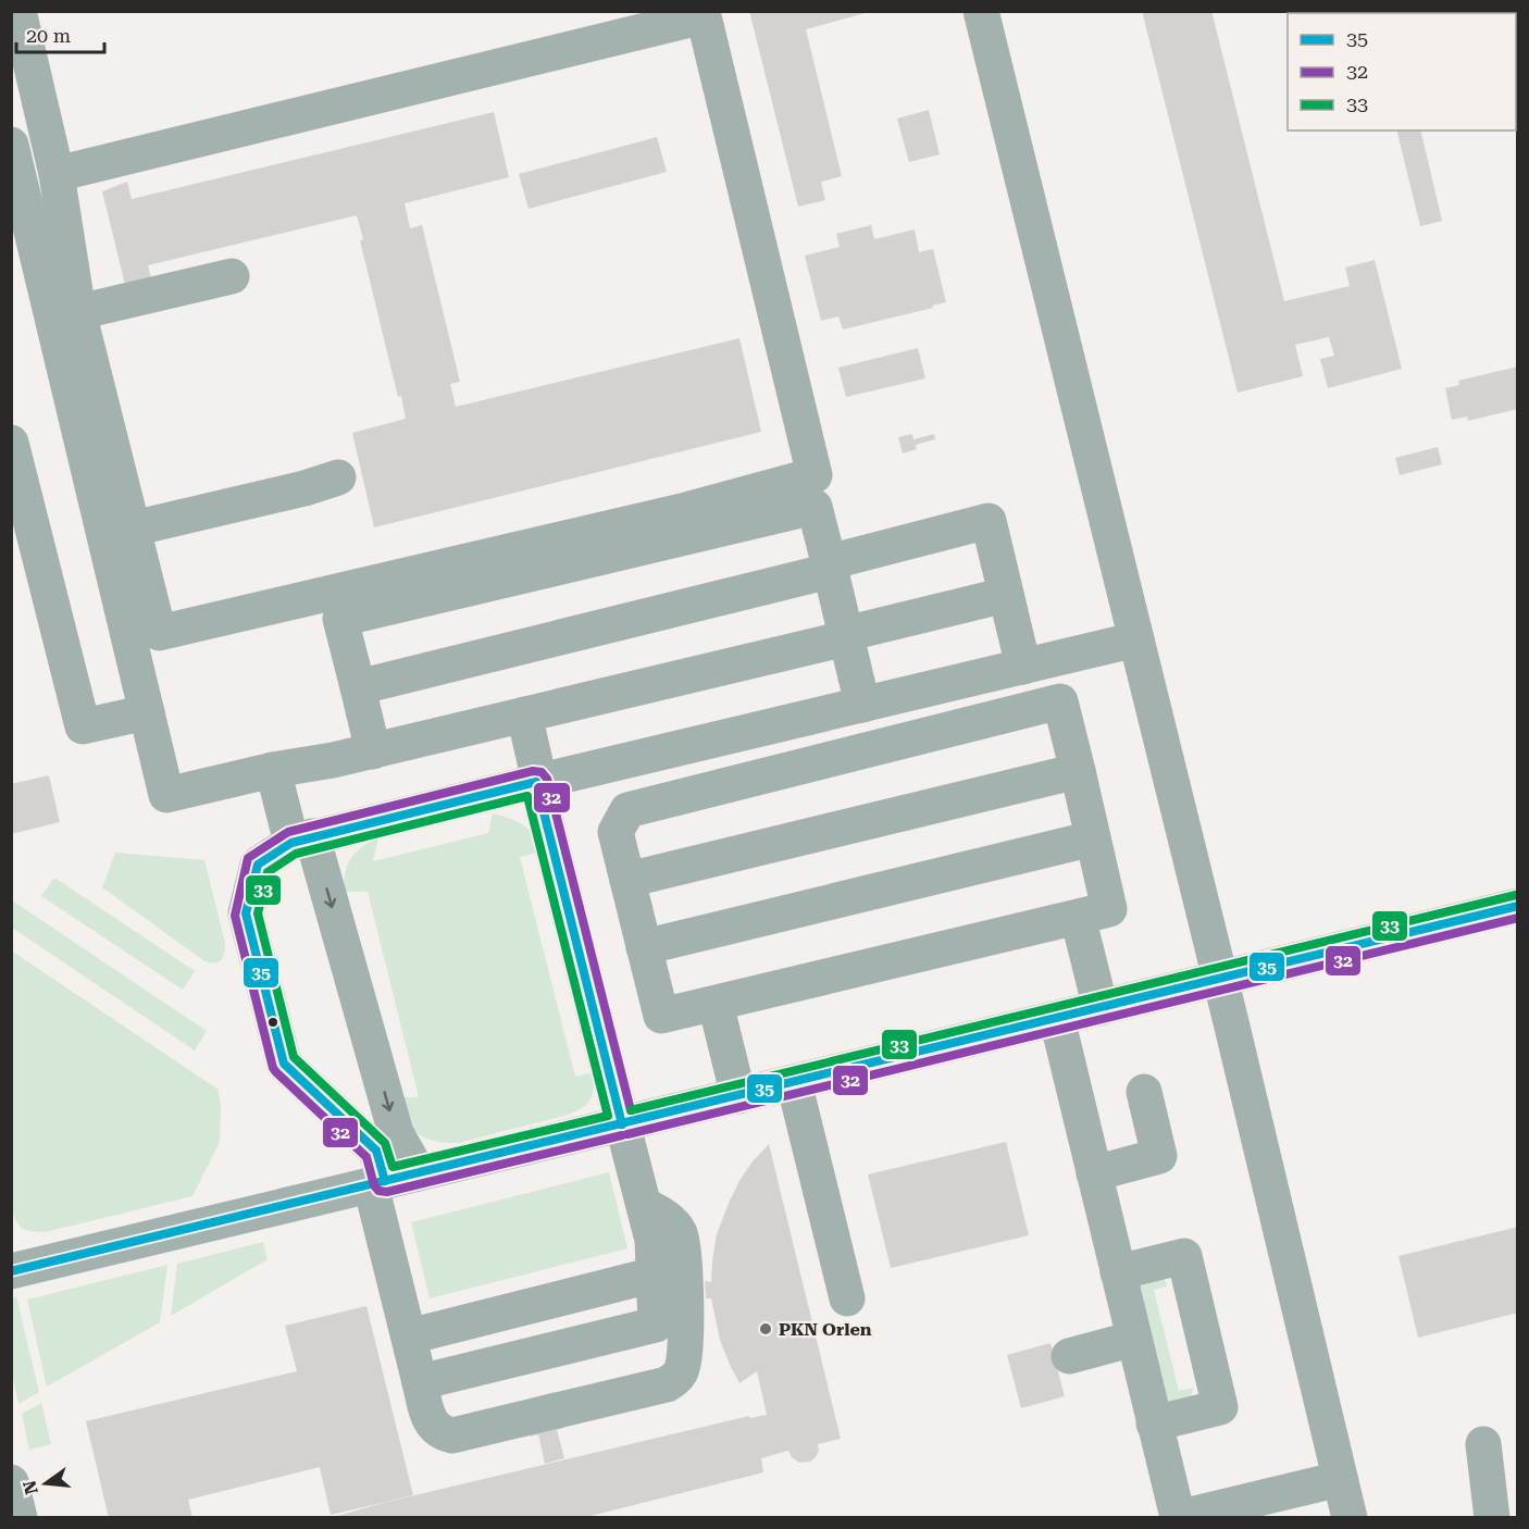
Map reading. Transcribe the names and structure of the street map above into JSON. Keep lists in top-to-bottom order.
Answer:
{
  "places": ["PKN Orlen"],
  "lines": ["transit line 32", "transit line 35", "transit line 33"],
  "legend": ["35", "32", "33"],
  "scale_bar": "20 m",
  "north": "left"
}
